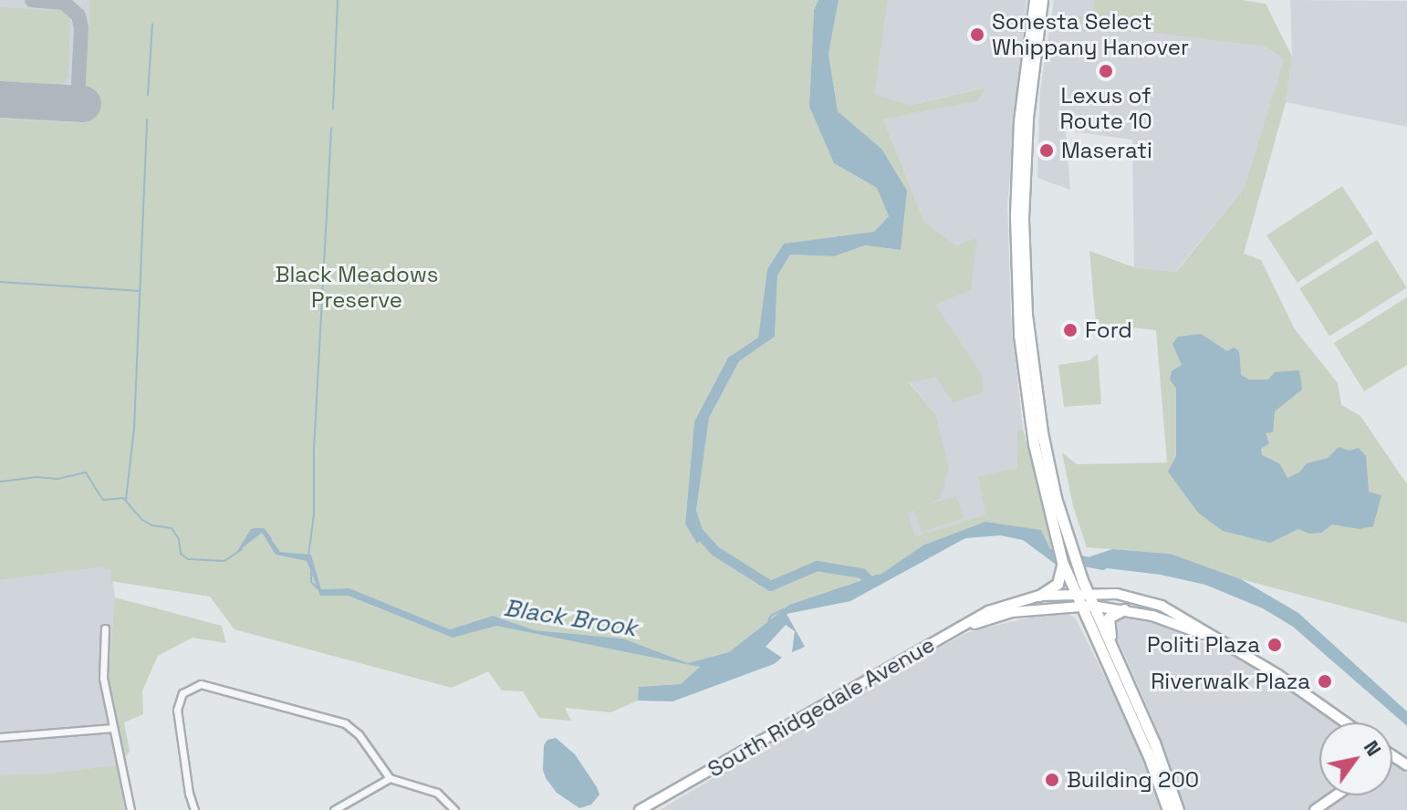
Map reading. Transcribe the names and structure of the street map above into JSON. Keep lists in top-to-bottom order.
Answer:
{
  "streets": {
    "main road": ["South Ridgedale Avenue"]
  },
  "water": ["Black Brook"],
  "parks": ["Black Meadows Preserve"],
  "places": [
    "Sonesta Select Whippany Hanover",
    "Lexus of Route 10",
    "Maserati",
    "Ford",
    "Politi Plaza",
    "Riverwalk Plaza",
    "Building 200"
  ],
  "north": "top right"
}
